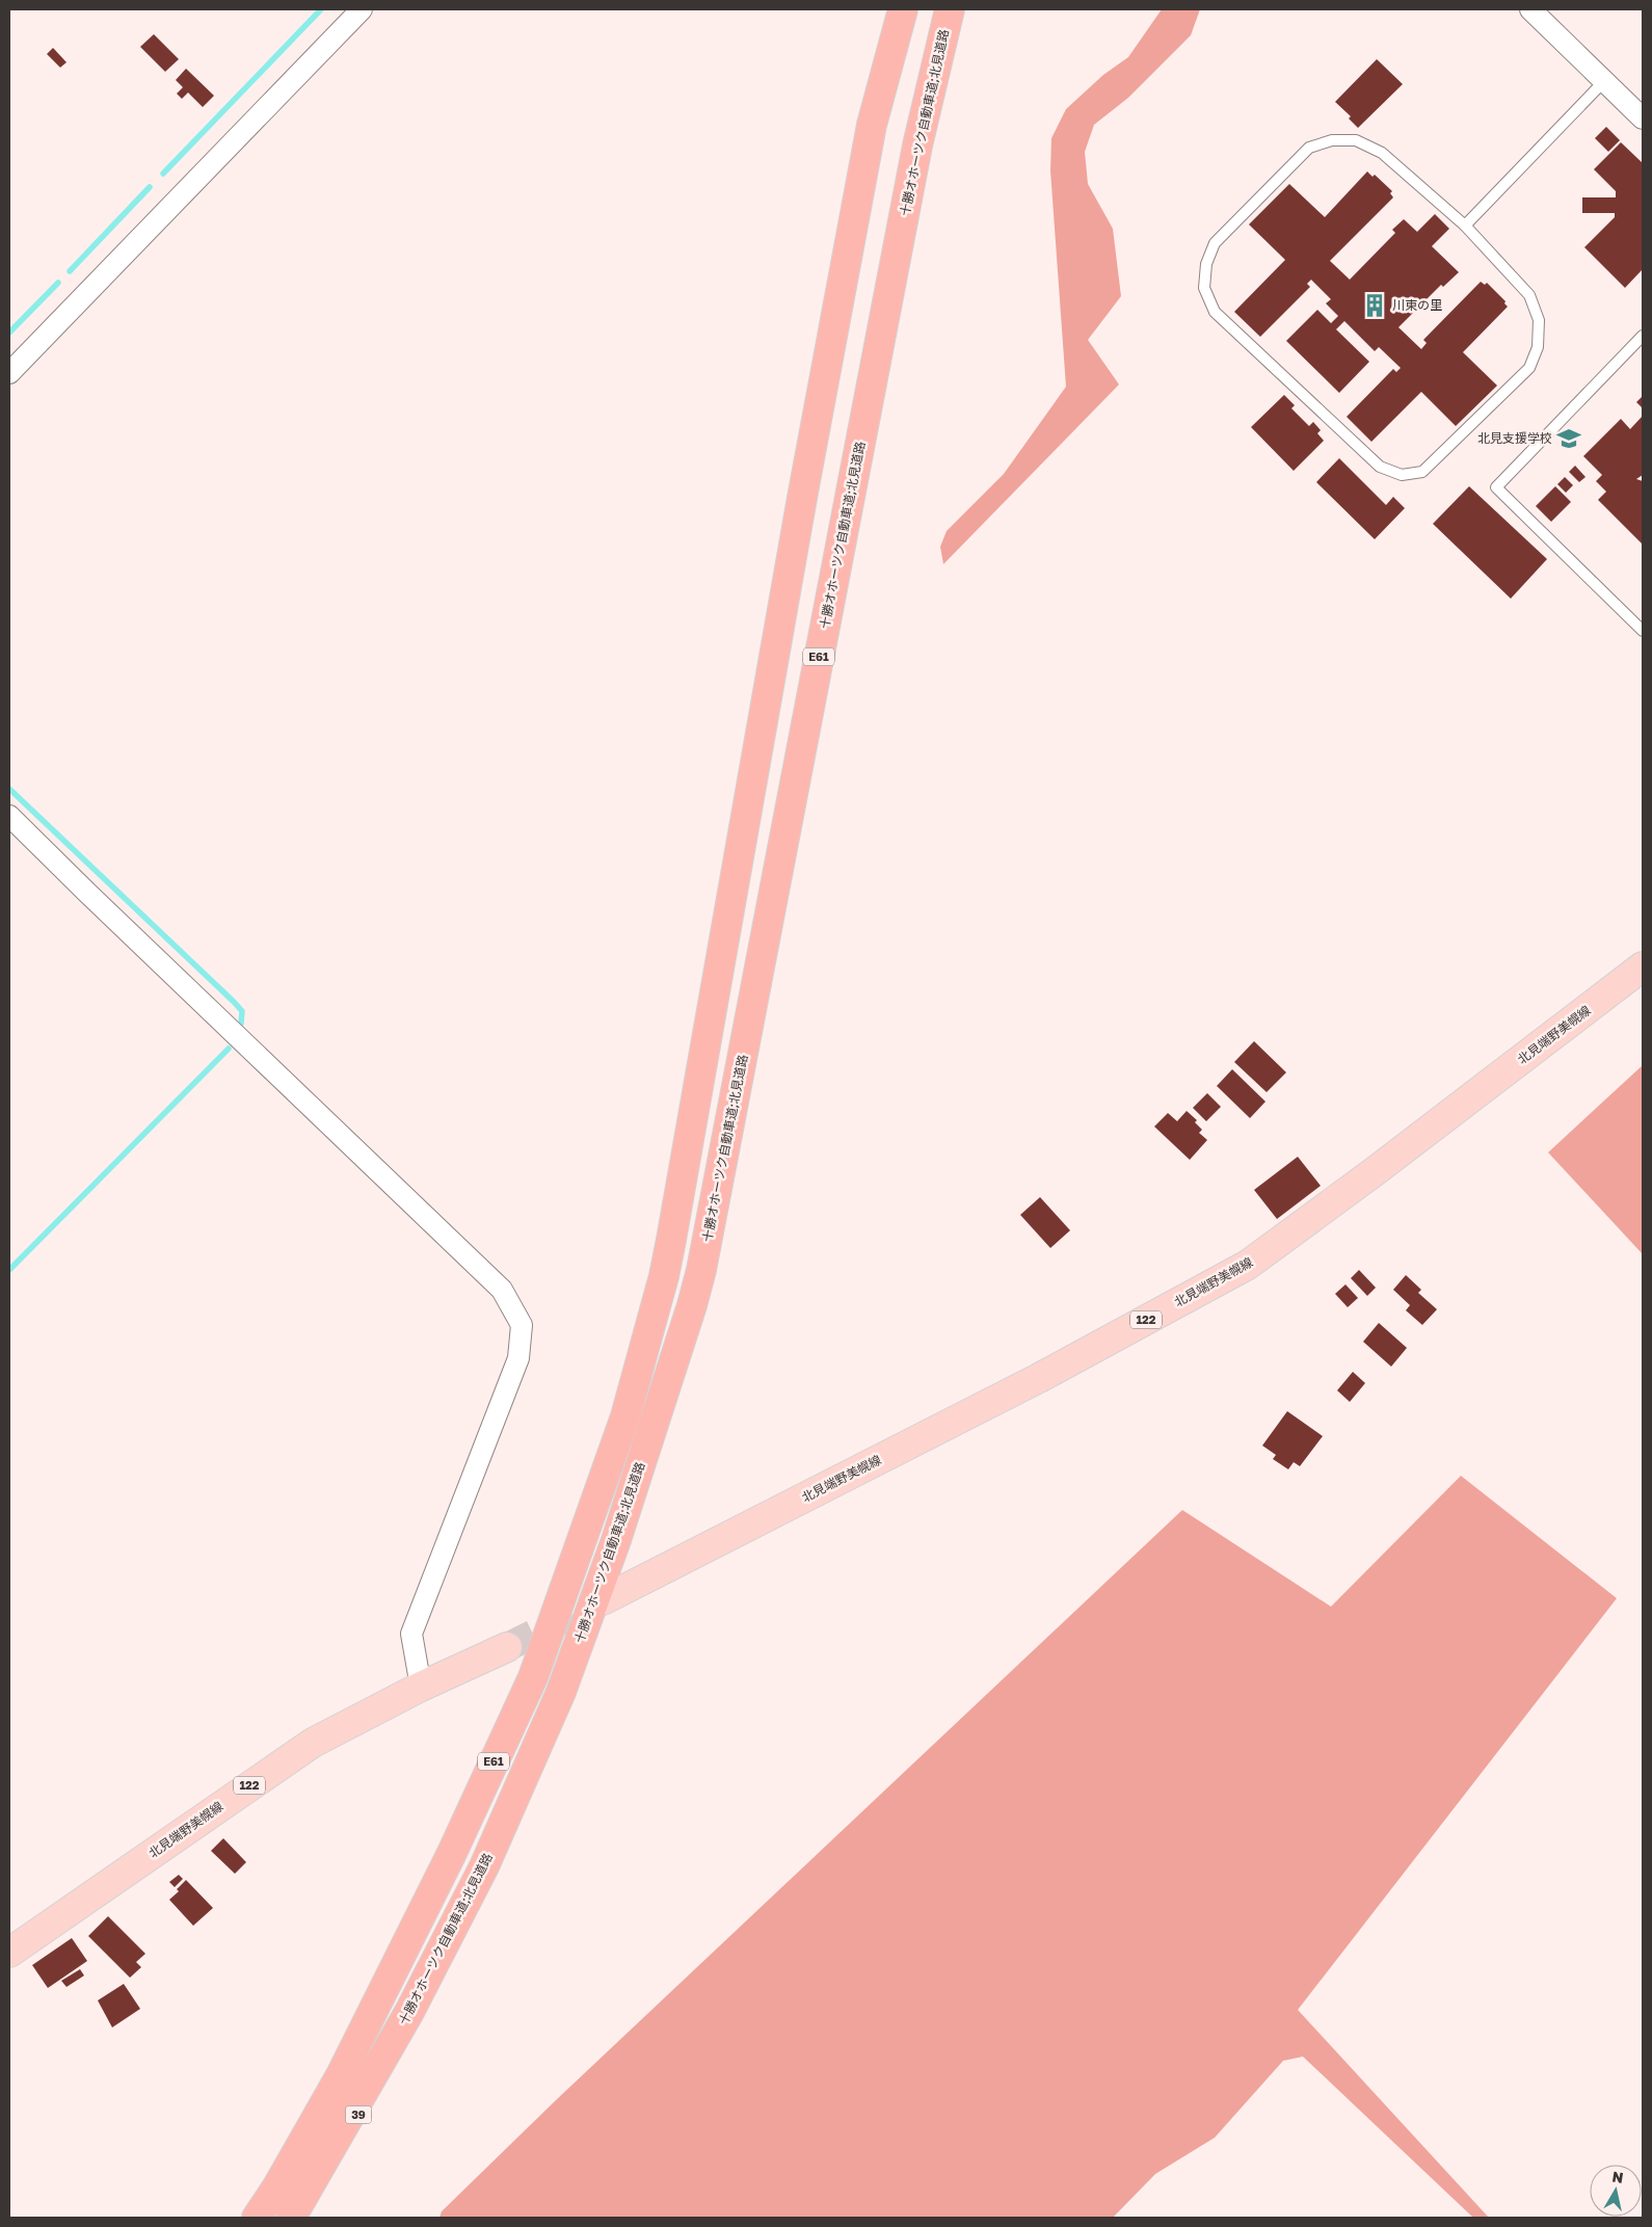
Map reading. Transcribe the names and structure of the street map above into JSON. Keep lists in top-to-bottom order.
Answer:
{
  "streets": {
    "highway": ["十勝オホーツク自動車道;北見道路", "E61", "39"],
    "main road": ["北見端野美幌線", "122"]
  },
  "crossings": [
    ["十勝オホーツク自動車道;北見道路", "39"]
  ],
  "places": {
    "building": ["川東の里"],
    "school or university": ["北見支援学校"]
  },
  "north": "top"
}
